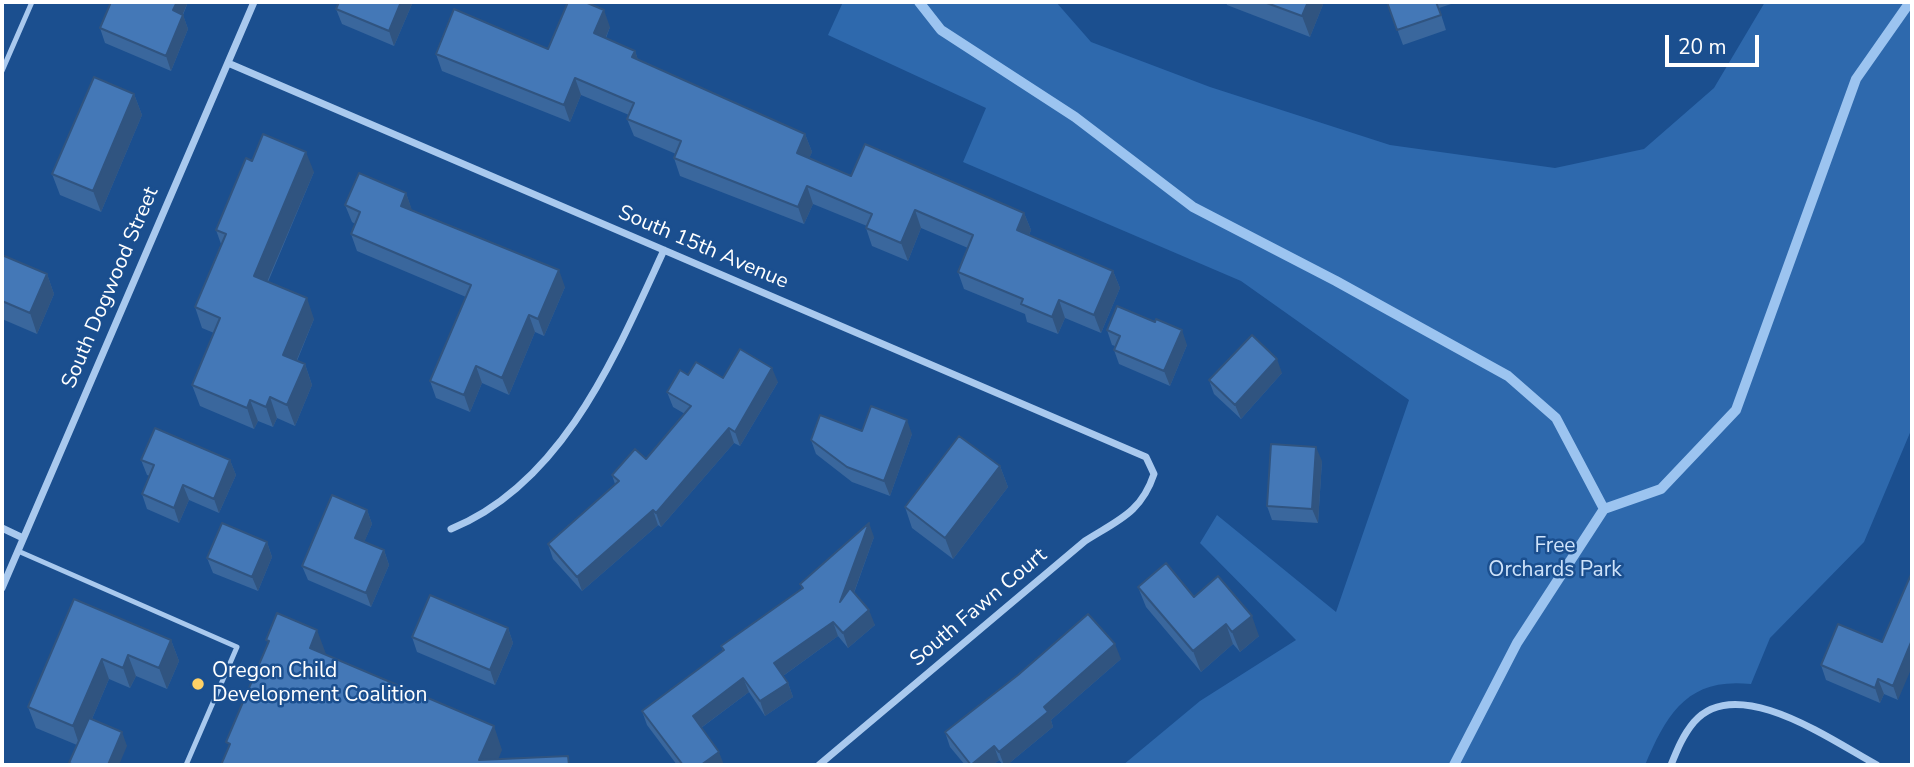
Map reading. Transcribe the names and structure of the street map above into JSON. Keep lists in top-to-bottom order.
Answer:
{
  "streets": {
    "street": ["South 15th Avenue", "South Dogwood Street", "South Fawn Court"]
  },
  "crossings": [
    ["South 15th Avenue", "South Dogwood Street"],
    ["South 15th Avenue", "South Fawn Court"]
  ],
  "parks": ["Free Orchards Park"],
  "places": ["Oregon Child Development Coalition"],
  "scale_bar": "20 m"
}
